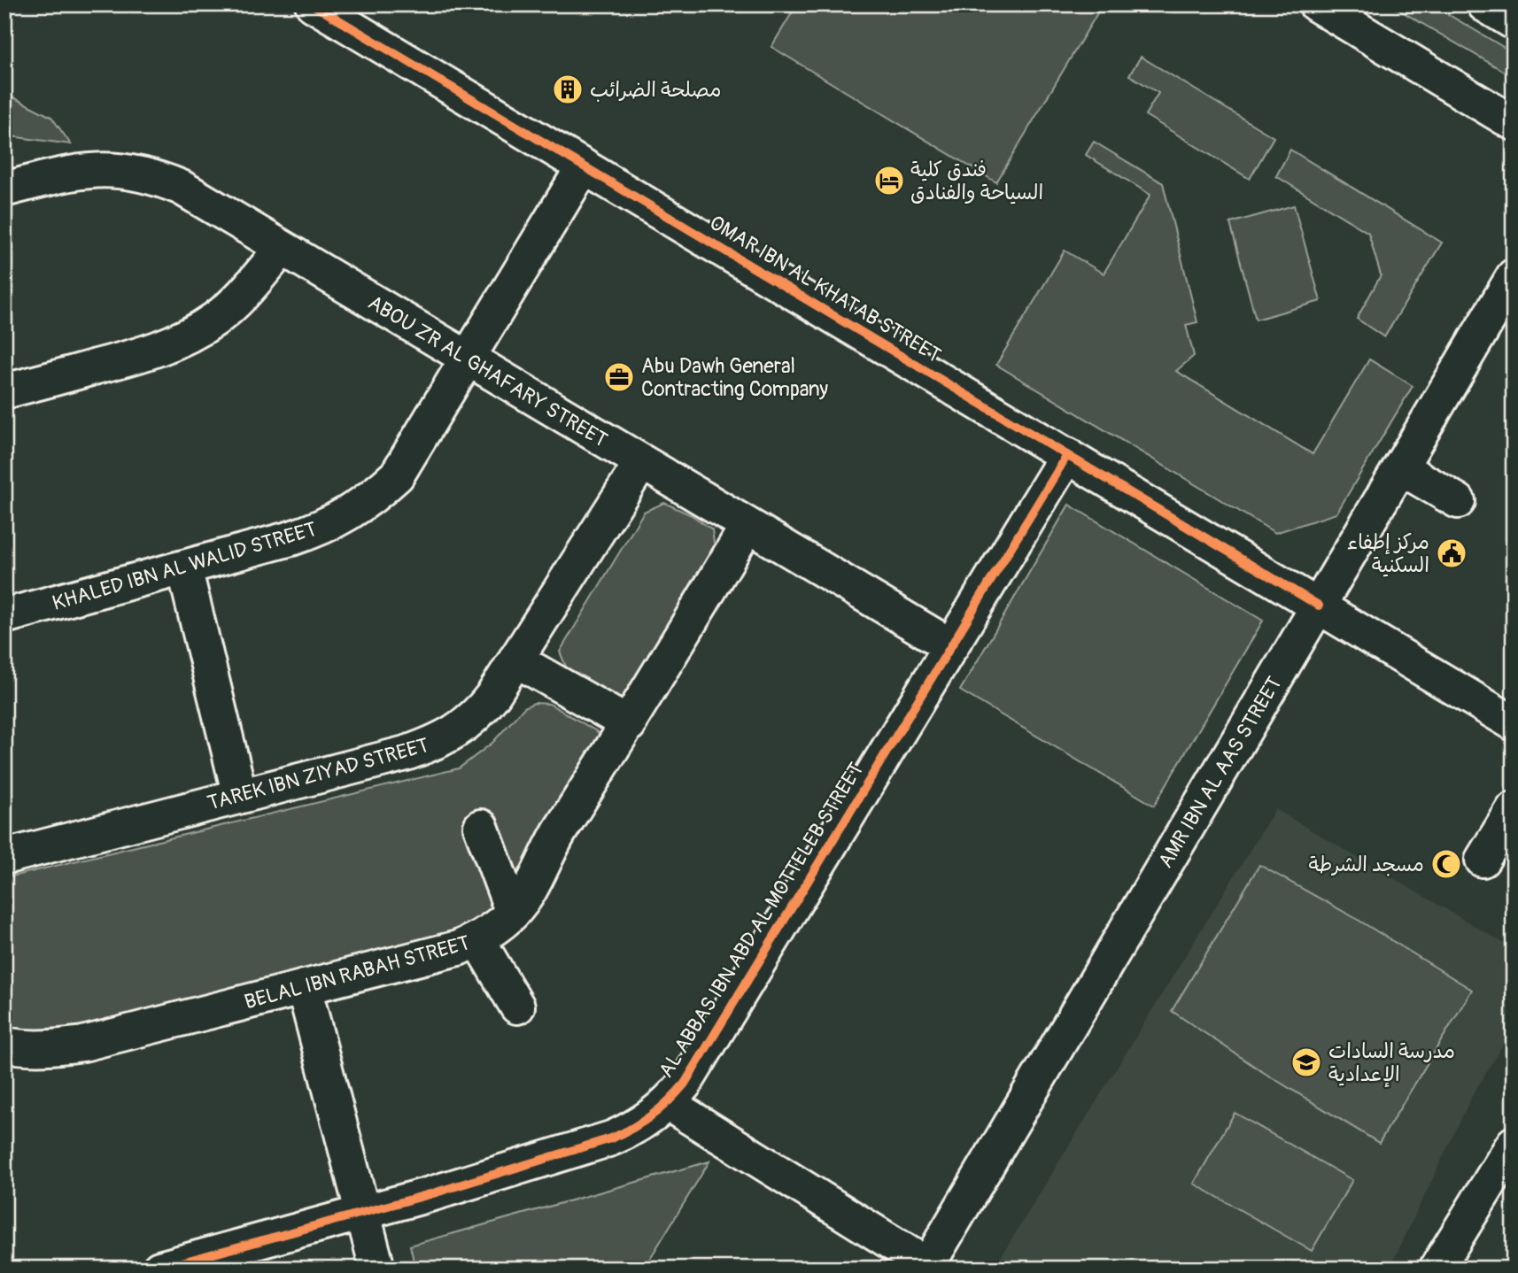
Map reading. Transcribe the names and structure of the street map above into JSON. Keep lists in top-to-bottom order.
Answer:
{
  "streets": {
    "street": [
      "OMAR IBN AL KHATAB STREET",
      "ABOU ZR AL GHAFARY STREET",
      "KHALED IBN AL WALID STREET",
      "AMR IBN AL AAS STREET",
      "TAREK IBN ZIYAD STREET",
      "AL ABBAS IBN ABD AL MOTTELEB STREET",
      "BELAL IBN RABAH STREET"
    ]
  },
  "crossings": [
    ["OMAR IBN AL KHATAB STREET", "KHALED IBN AL WALID STREET"],
    ["OMAR IBN AL KHATAB STREET", "AMR IBN AL AAS STREET"],
    ["OMAR IBN AL KHATAB STREET", "AL ABBAS IBN ABD AL MOTTELEB STREET"],
    ["ABOU ZR AL GHAFARY STREET", "KHALED IBN AL WALID STREET"],
    ["ABOU ZR AL GHAFARY STREET", "TAREK IBN ZIYAD STREET"],
    ["ABOU ZR AL GHAFARY STREET", "AL ABBAS IBN ABD AL MOTTELEB STREET"],
    ["ABOU ZR AL GHAFARY STREET", "BELAL IBN RABAH STREET"]
  ],
  "places": {
    "building": ["مصلحة الضرائب"],
    "hotel": ["فندق كلية السياحة والفنادق"],
    "office": ["Abu Dawh General Contracting Company"],
    "public building": ["مركز إطفاء السكنية"],
    "mosque": ["مسجد الشرطة"],
    "school or university": ["مدرسة السادات الإعدادية"]
  }
}
